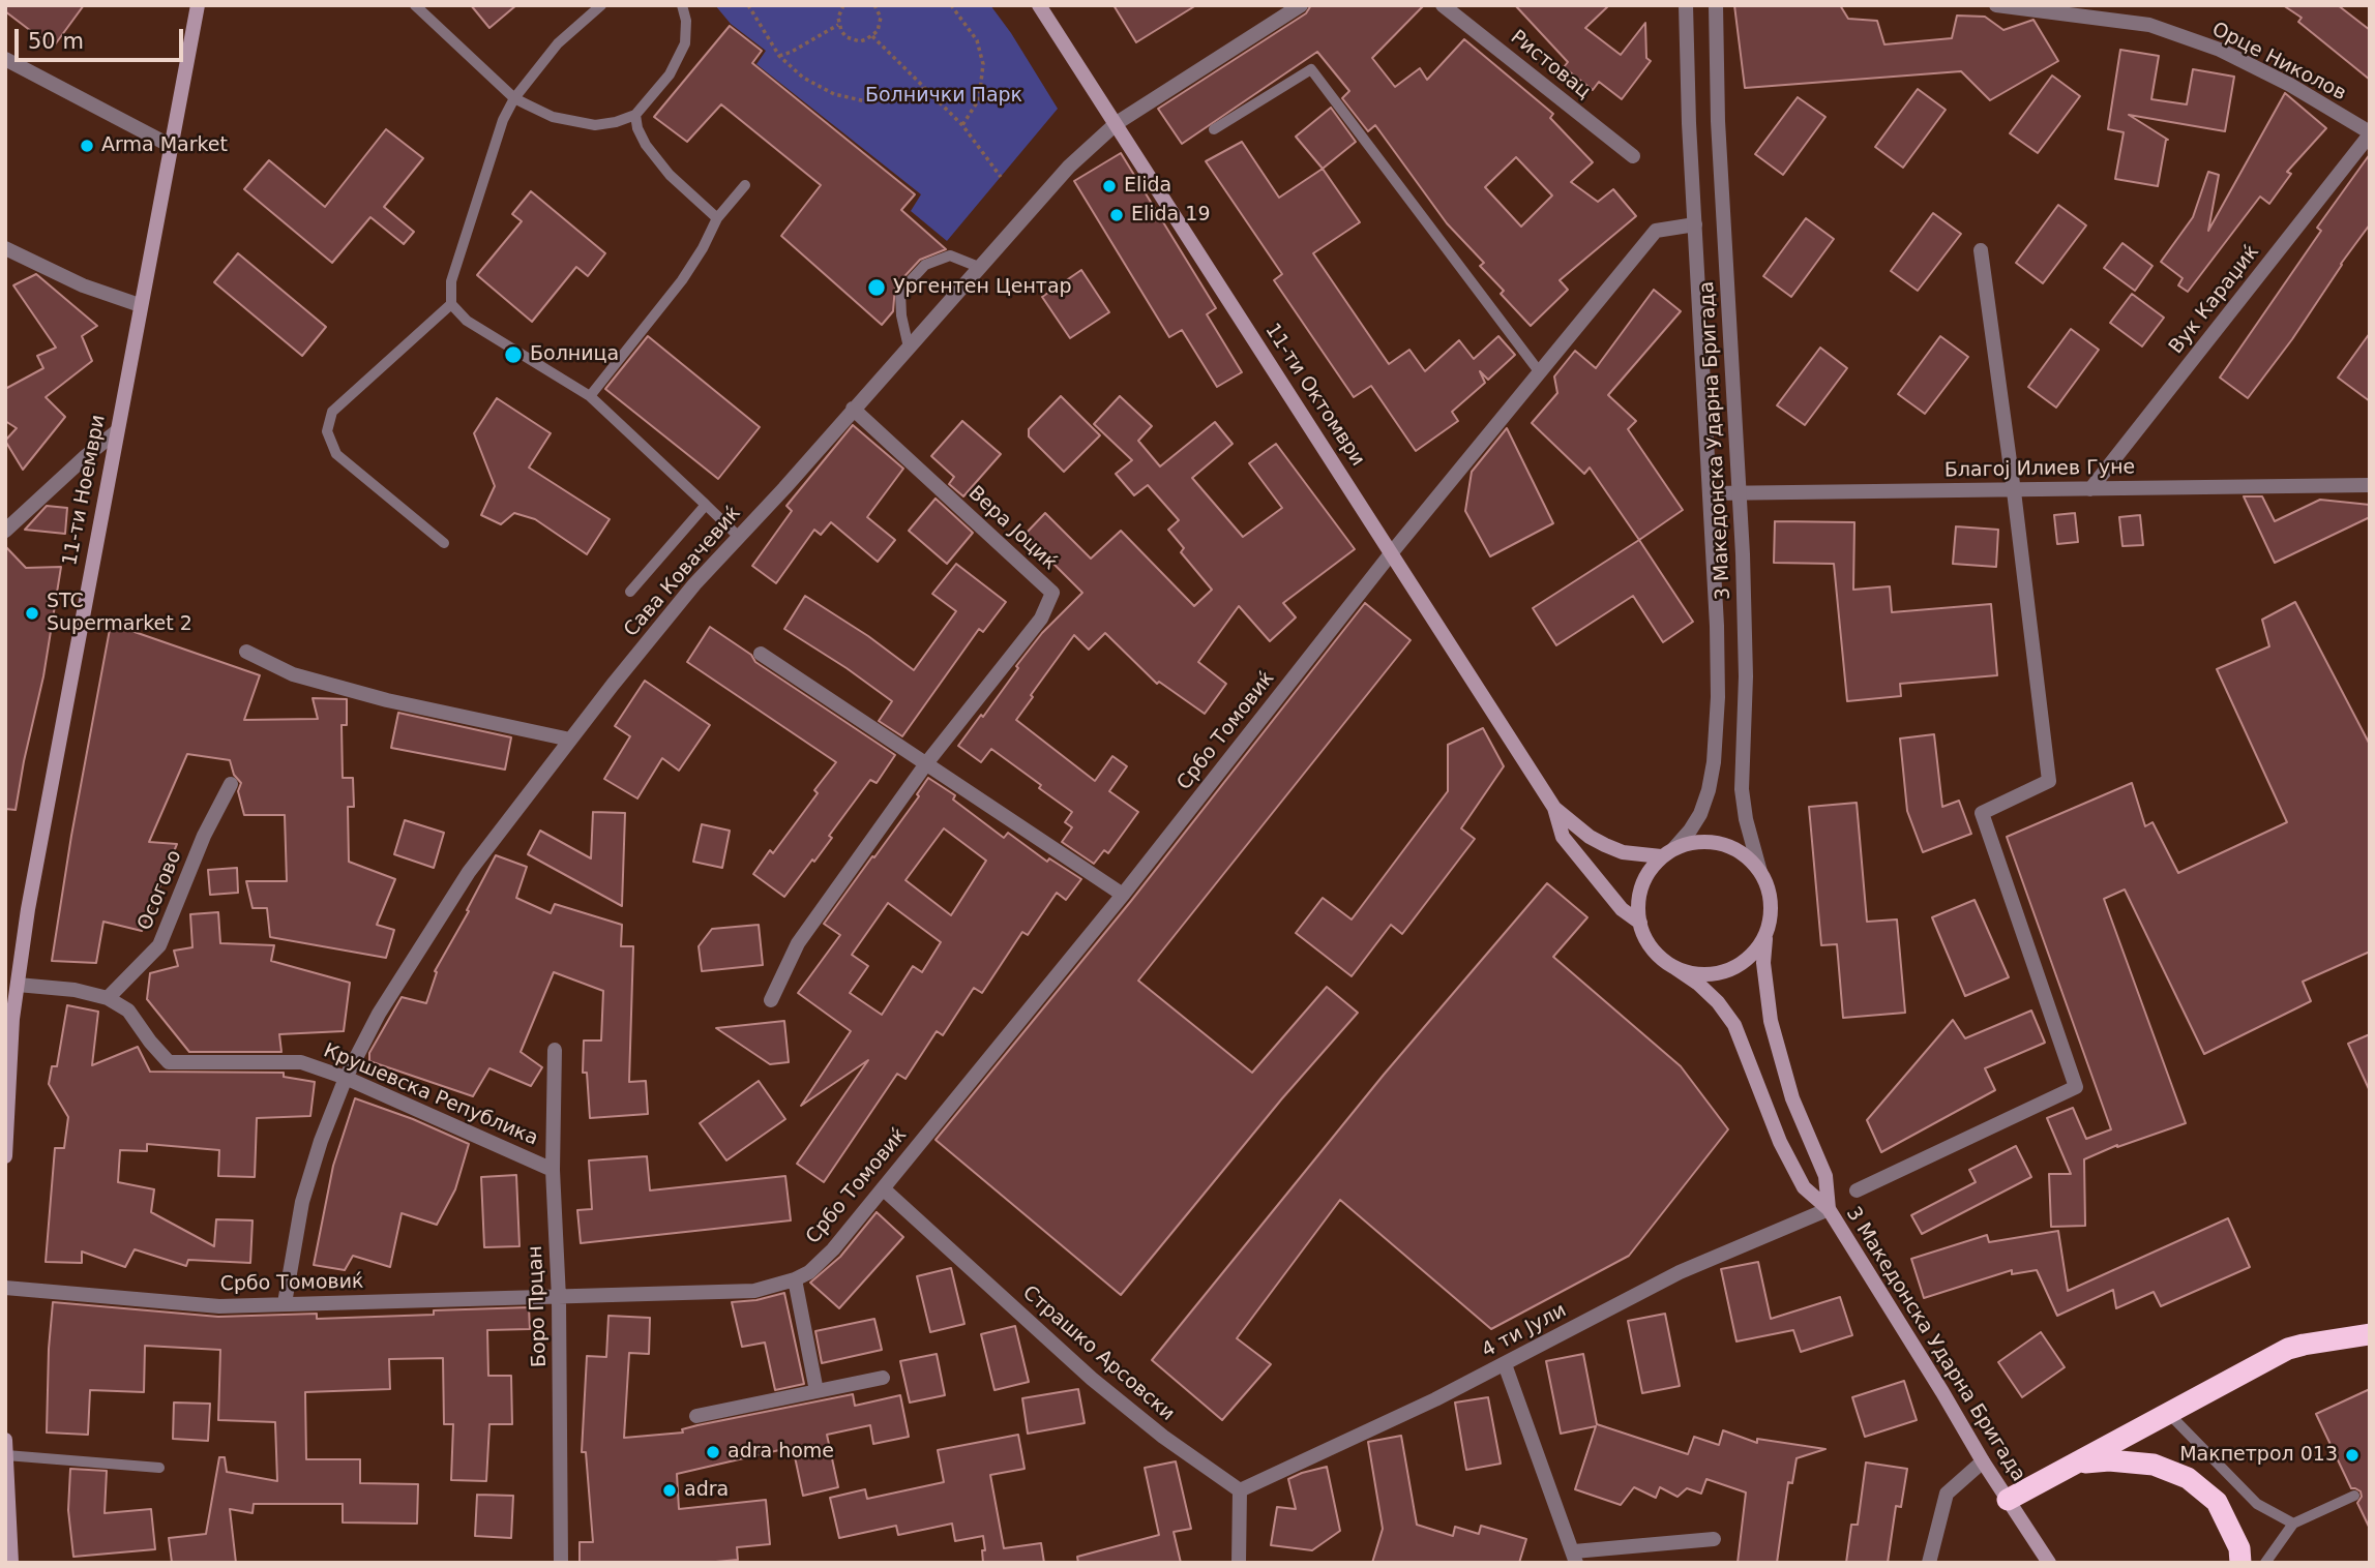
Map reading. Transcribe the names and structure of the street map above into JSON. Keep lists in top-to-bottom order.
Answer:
{
  "streets": {
    "main road": ["11-ти Октомври", "3 Македонска Ударна Бригада", "11-ти Ноември"],
    "street": [
      "Орце Николов",
      "Ристовац",
      "Вук Караџиќ",
      "Благој Илиев Гуне",
      "Вера Јоциќ",
      "Сава Ковачевиќ",
      "Србо Томовиќ",
      "Осогово",
      "Крушевска Република",
      "Боро Прцан",
      "4 ти Јули",
      "Страшко Арсовски"
    ]
  },
  "crossings": [
    ["Орце Николов", "Вук Караџиќ"],
    ["Вук Караџиќ", "Благој Илиев Гуне"],
    ["11-ти Октомври", "Сава Ковачевиќ"],
    ["11-ти Октомври", "Србо Томовиќ"],
    ["3 Македонска Ударна Бригада", "Благој Илиев Гуне"],
    ["3 Македонска Ударна Бригада", "Србо Томовиќ"],
    ["3 Македонска Ударна Бригада", "4 ти Јули"],
    ["11-ти Ноември", "Крушевска Република"],
    ["Вера Јоциќ", "Сава Ковачевиќ"],
    ["Сава Ковачевиќ", "Србо Томовиќ"],
    ["Сава Ковачевиќ", "Крушевска Република"],
    ["Србо Томовиќ", "Боро Прцан"],
    ["Србо Томовиќ", "Страшко Арсовски"],
    ["Осогово", "Крушевска Република"],
    ["Крушевска Република", "Боро Прцан"],
    ["4 ти Јули", "Страшко Арсовски"]
  ],
  "parks": ["Болнички Парк"],
  "places": [
    "Arma Market",
    "Elida",
    "Elida 19",
    "Ургентен Центар",
    "Болница",
    "STC Supermarket 2",
    "adra home",
    "Макпетрол 013",
    "adra"
  ],
  "scale_bar": "50 m"
}
